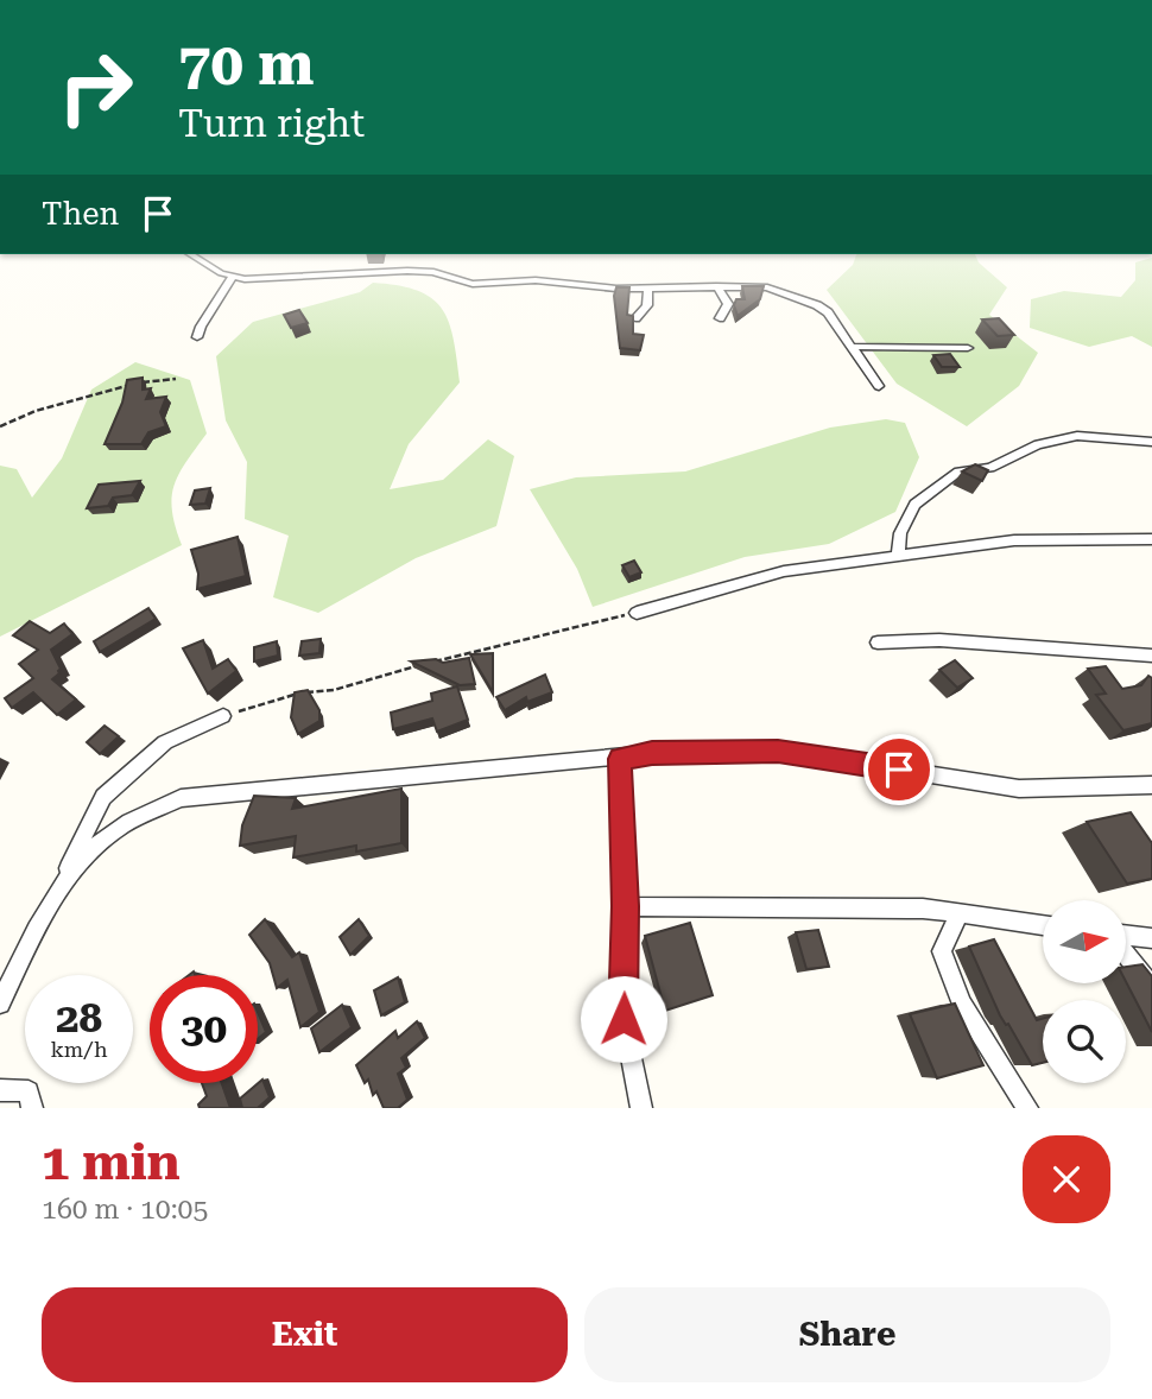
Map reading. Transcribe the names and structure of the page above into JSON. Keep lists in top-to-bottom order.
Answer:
{
  "north": "right",
  "page": {
    "turn": ["70 m", "Turn right"],
    "then": "Then",
    "speed": "28 km/h",
    "limit": "30",
    "heading": ["1 min", "160 m · 10:05"],
    "buttons": ["Exit", "Share"]
  }
}
